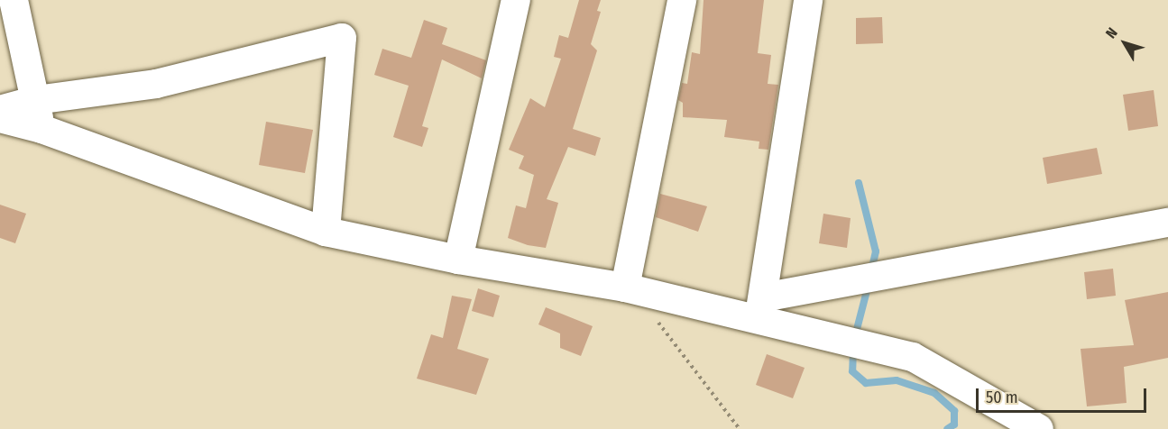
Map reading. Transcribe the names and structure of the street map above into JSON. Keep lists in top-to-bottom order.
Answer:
{
  "scale_bar": "50 m",
  "north": "top left"
}
